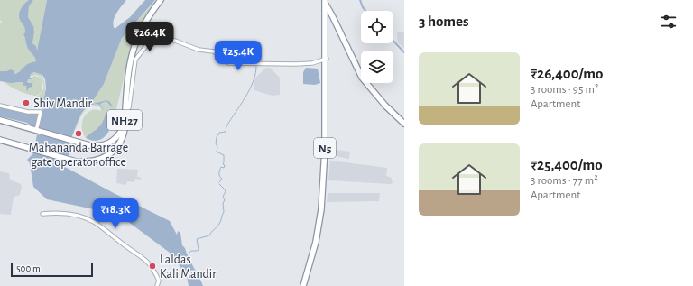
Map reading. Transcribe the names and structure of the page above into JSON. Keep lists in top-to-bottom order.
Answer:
{
  "streets": {
    "highway": ["NH27", "N5"]
  },
  "places": ["Shiv Mandir", "Mahananda Barrage gate operator office", "Laldas Kali Mandir"],
  "scale_bar": "500 m",
  "page": {
    "heading": "3 homes",
    "price": ["₹26.4K", "₹25.4K", "₹18.3K"],
    "list": [
      {
        "name": "₹26,400/mo",
        "note": "3 rooms · 95 m² · Apartment"
      },
      {
        "name": "₹25,400/mo",
        "note": "3 rooms · 77 m² · Apartment"
      }
    ],
    "scale": "500 m"
  }
}
